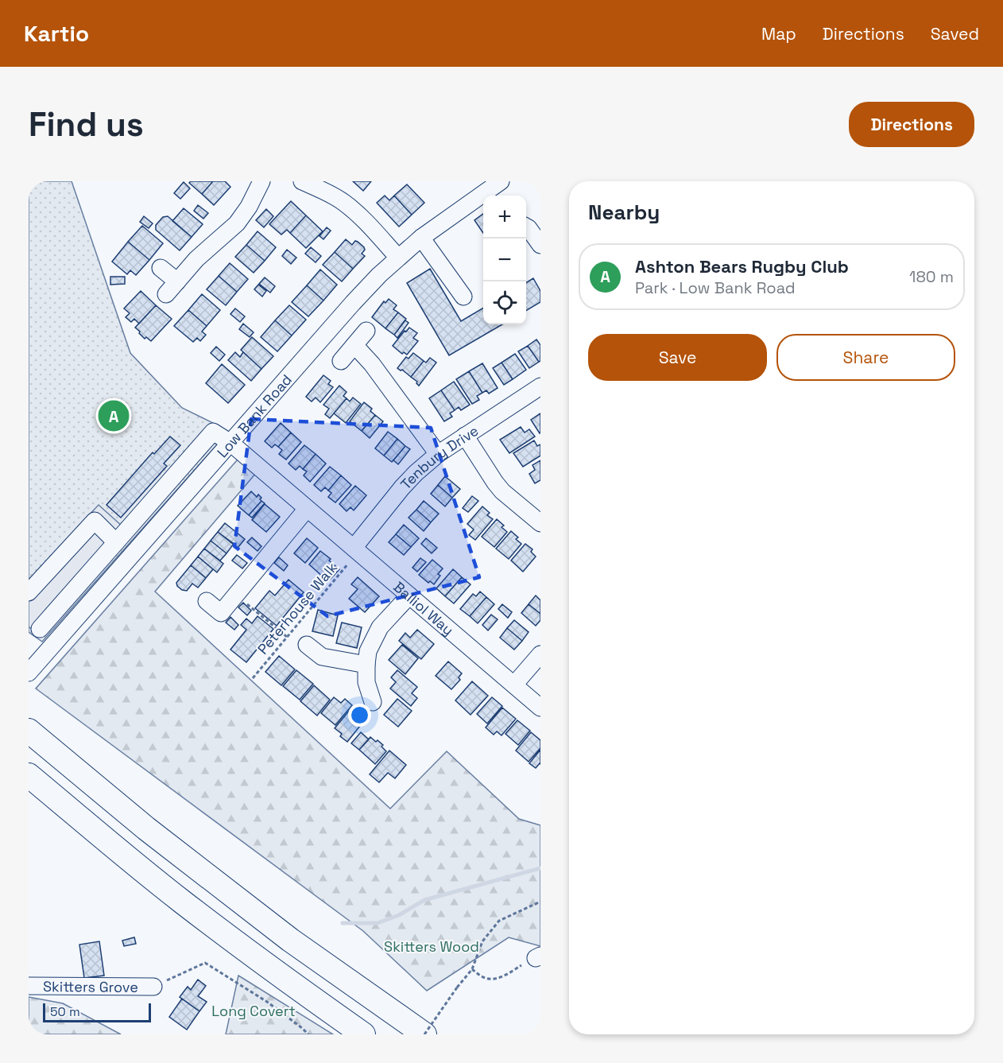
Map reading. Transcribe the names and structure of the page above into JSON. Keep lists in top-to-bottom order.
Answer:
{
  "streets": {
    "street": [
      "Low Bank Road",
      "Tenbury Drive",
      "Balliol Way",
      "Skitters Grove"
    ],
    "path": ["Peterhouse Walk"]
  },
  "crossings": [
    ["Low Bank Road", "Balliol Way"],
    ["Tenbury Drive", "Balliol Way"],
    ["Tenbury Drive", "Peterhouse Walk"],
    ["Balliol Way", "Peterhouse Walk"]
  ],
  "parks": ["Skitters Wood", "Long Covert"],
  "scale_bar": "50 m",
  "page": {
    "header": "Kartio",
    "nav": ["Map", "Directions", "Saved"],
    "buttons": [
      "Directions",
      ["Save", "Share"]
    ],
    "title": "Find us",
    "heading": "Nearby",
    "map_buttons": ["+", "−"],
    "list": [
      {
        "mark": "A",
        "name": "Ashton Bears Rugby Club",
        "note": "Park · Low Bank Road",
        "value": "180 m"
      }
    ],
    "pins": "A",
    "scale": "50 m"
  }
}
